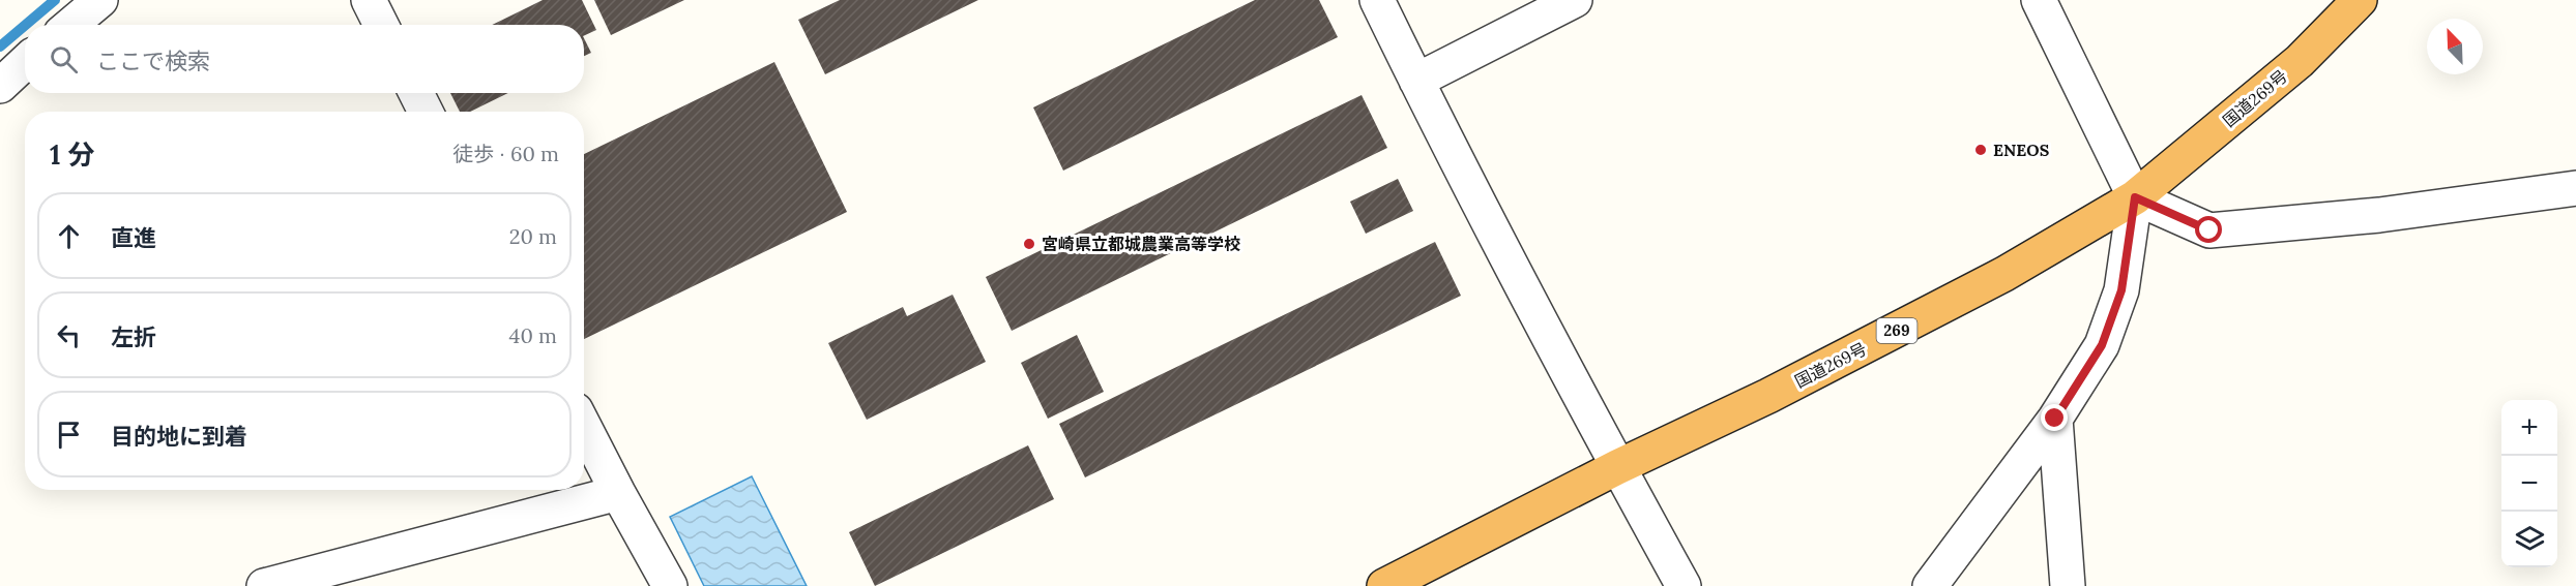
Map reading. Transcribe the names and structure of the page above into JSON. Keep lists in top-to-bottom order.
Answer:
{
  "streets": {
    "highway": ["国道269号", "269"]
  },
  "places": ["ENEOS", "宮崎県立都城農業高等学校"],
  "north": "top left",
  "page": {
    "search": "ここで検索",
    "heading": ["1 分", "徒歩 · 60 m"],
    "list": [
      ["直進", "20 m"],
      ["左折", "40 m"],
      "目的地に到着"
    ],
    "map_buttons": ["+", "−"]
  }
}
